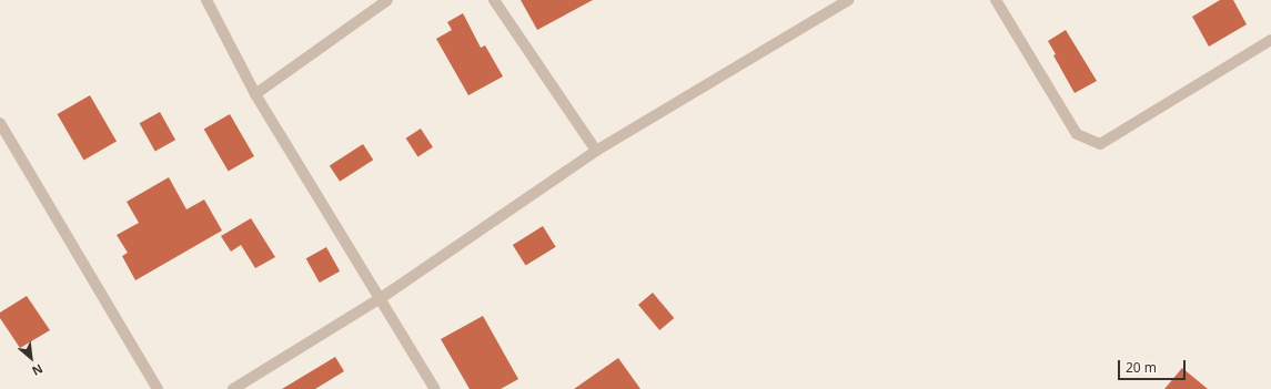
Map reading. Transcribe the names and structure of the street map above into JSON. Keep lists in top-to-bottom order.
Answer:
{
  "scale_bar": "20 m",
  "north": "bottom right"
}
